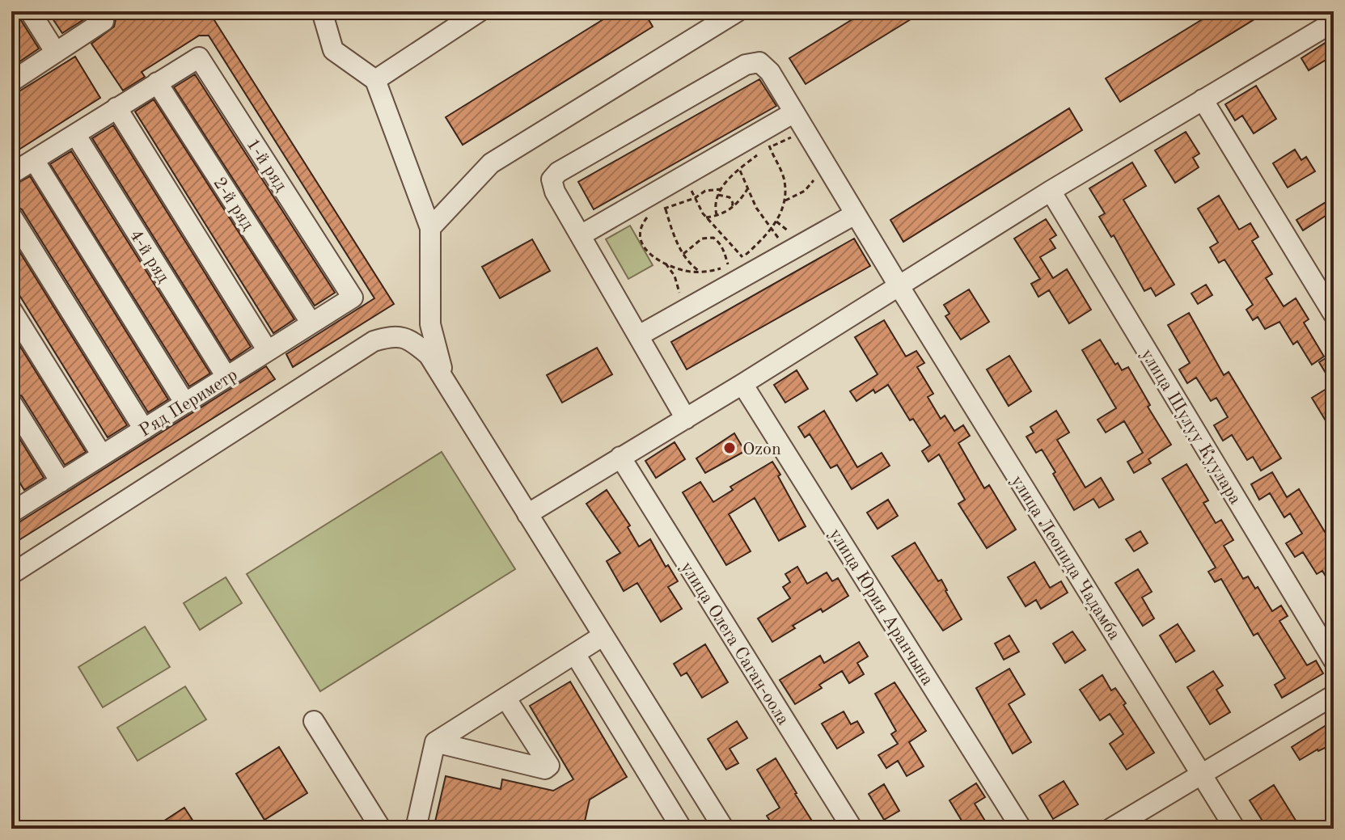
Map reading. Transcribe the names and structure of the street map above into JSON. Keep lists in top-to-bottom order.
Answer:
{
  "streets": {
    "street": [
      "1-й ряд",
      "2-й ряд",
      "4-й ряд",
      "Ряд Периметр",
      "улица Шулуу Куулара",
      "улица Леонида Чадамба",
      "улица Юрия Аранчына",
      "улица Олега Саган-оола"
    ]
  },
  "crossings": [
    ["1-й ряд", "2-й ряд"],
    ["1-й ряд", "Ряд Периметр"],
    ["2-й ряд", "Ряд Периметр"],
    ["4-й ряд", "Ряд Периметр"]
  ],
  "places": ["Ozon"]
}
